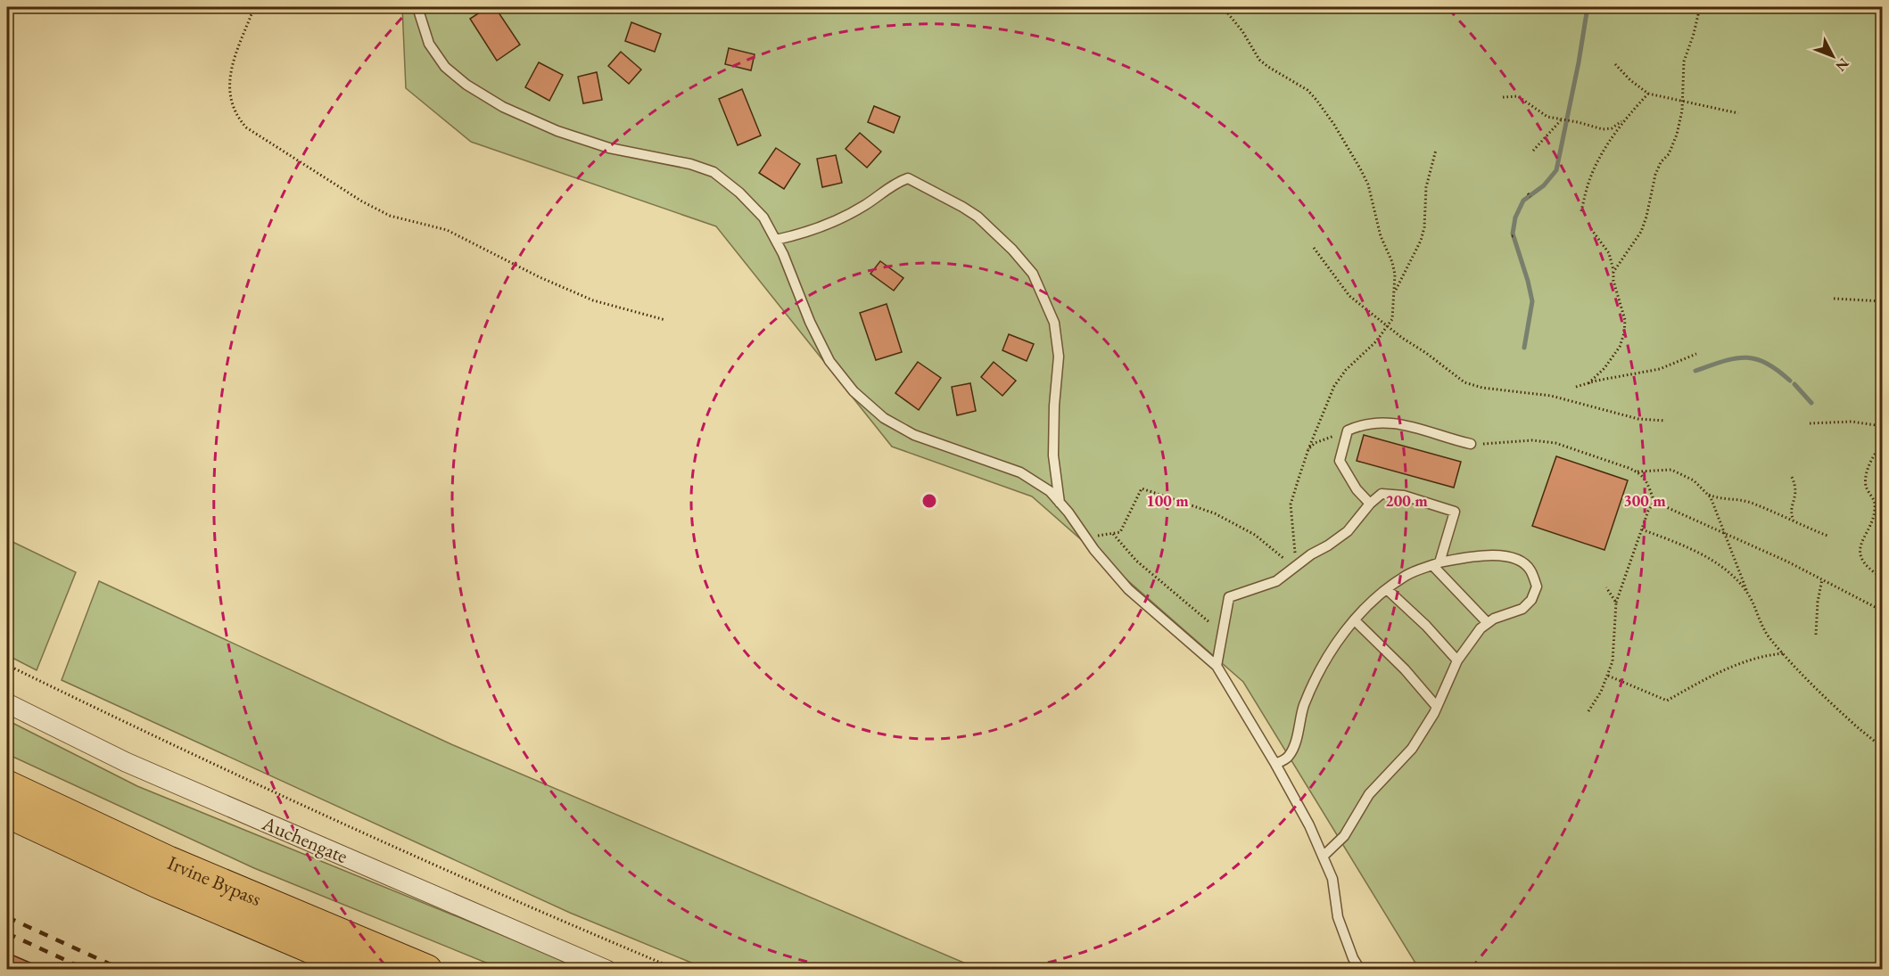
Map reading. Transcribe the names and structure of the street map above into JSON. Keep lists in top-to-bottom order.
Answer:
{
  "streets": {
    "highway": ["Irvine Bypass"],
    "street": ["Auchengate"]
  },
  "north": "bottom right",
  "rings": ["100 m", "200 m", "300 m"]
}
